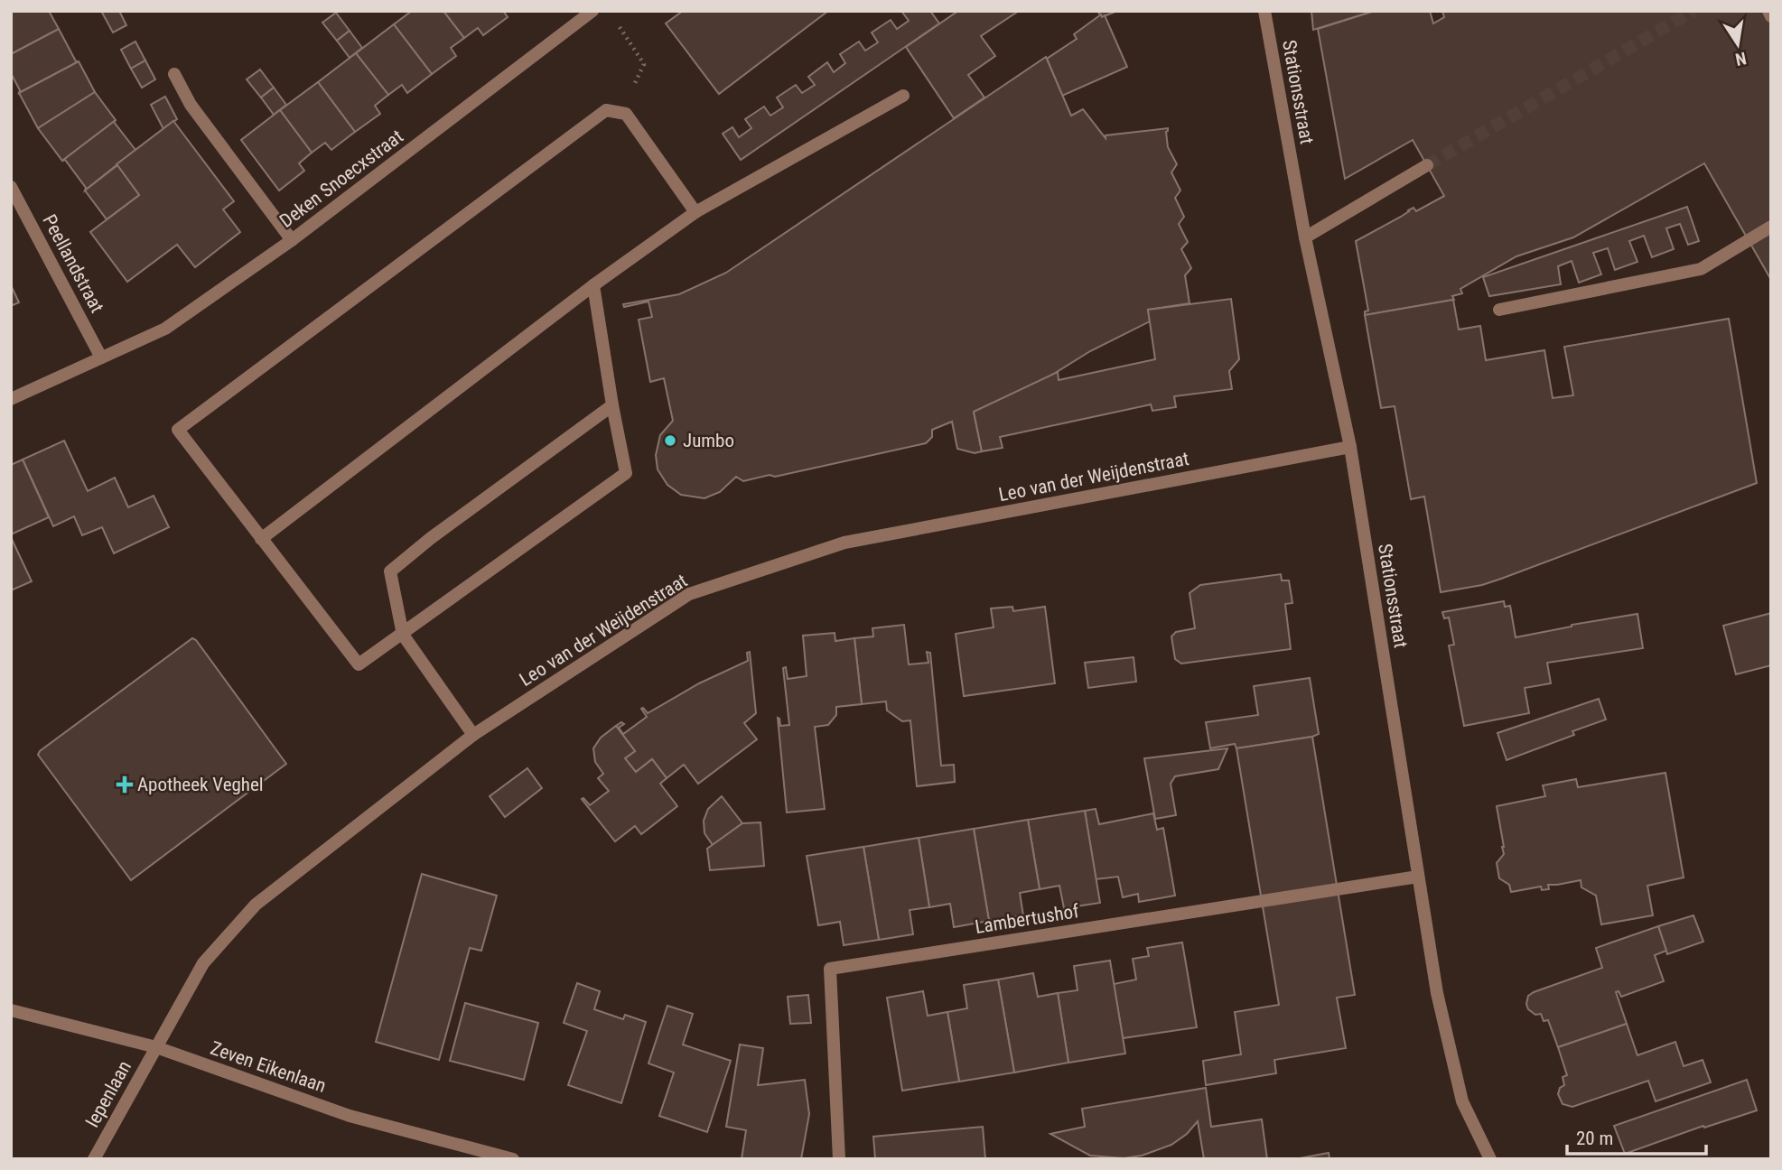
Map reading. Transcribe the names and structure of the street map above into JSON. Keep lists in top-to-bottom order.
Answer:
{
  "streets": {
    "street": [
      "Stationsstraat",
      "Deken Snoecxstraat",
      "Peellandstraat",
      "Leo van der Weijdenstraat",
      "Lambertushof",
      "Zeven Eikenlaan",
      "Iepenlaan"
    ]
  },
  "crossings": [
    ["Stationsstraat", "Leo van der Weijdenstraat"],
    ["Stationsstraat", "Lambertushof"],
    ["Deken Snoecxstraat", "Peellandstraat"],
    ["Leo van der Weijdenstraat", "Zeven Eikenlaan"],
    ["Leo van der Weijdenstraat", "Iepenlaan"],
    ["Zeven Eikenlaan", "Iepenlaan"]
  ],
  "places": {
    "other": ["Jumbo"],
    "health": ["Apotheek Veghel"]
  },
  "scale_bar": "20 m",
  "north": "bottom"
}
